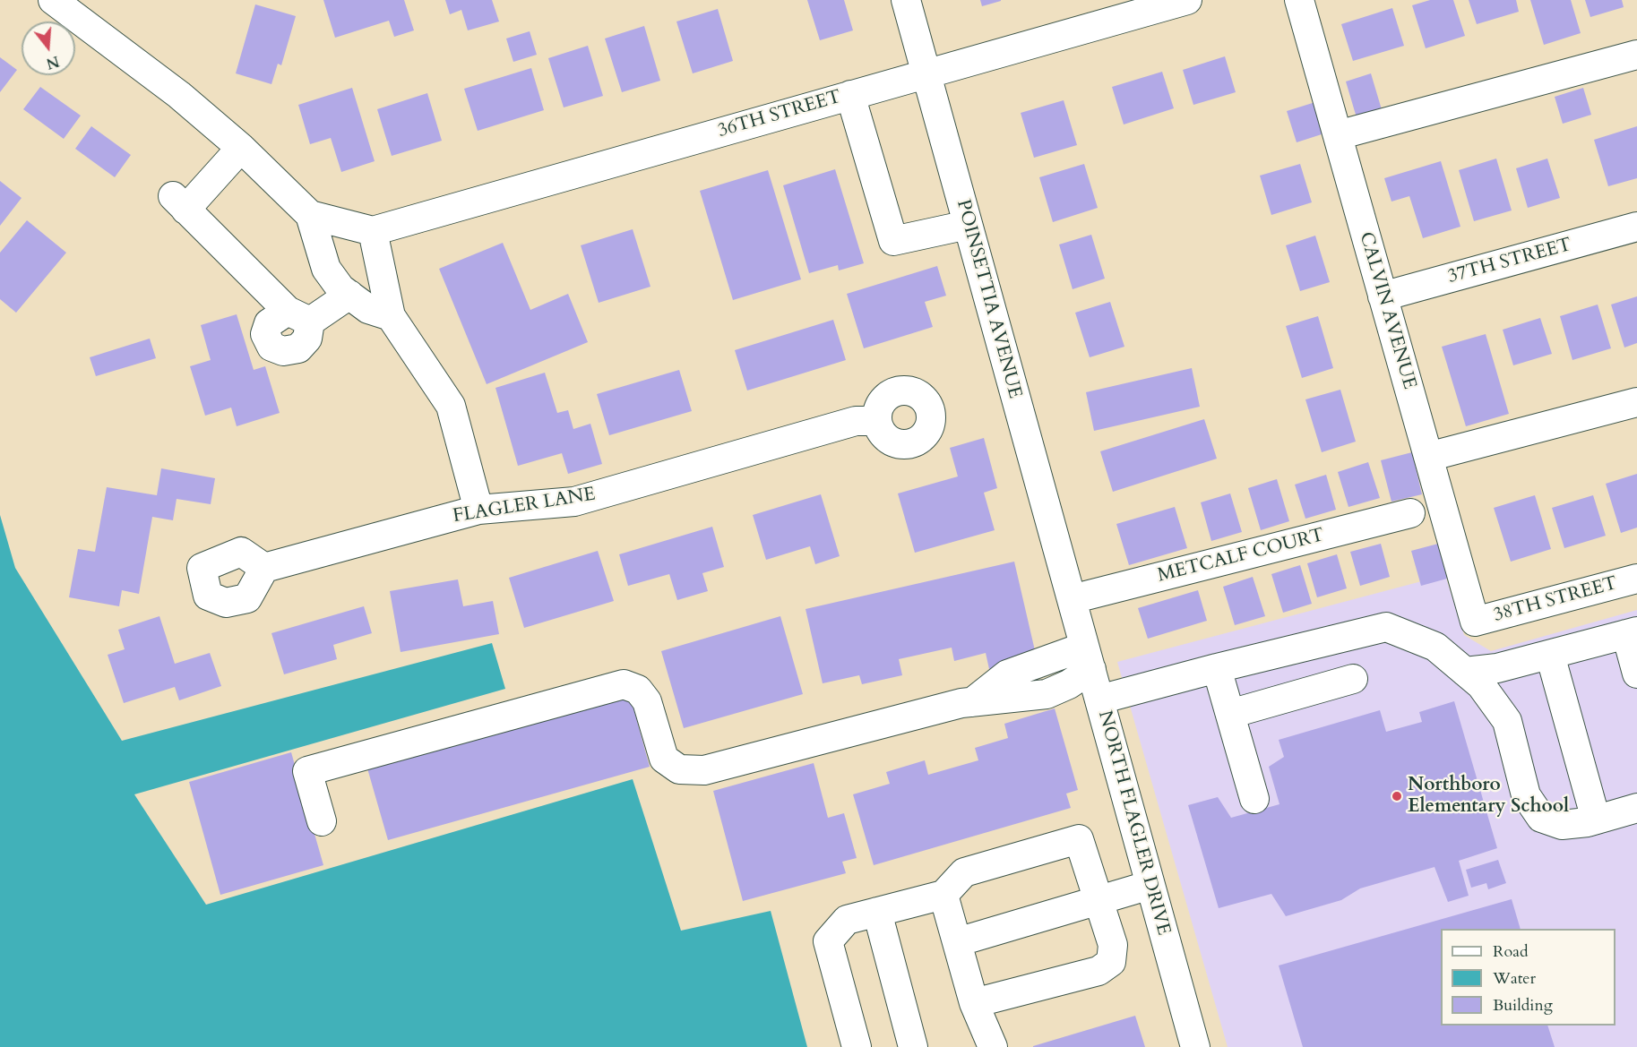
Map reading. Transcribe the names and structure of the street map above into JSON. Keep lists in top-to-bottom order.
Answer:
{
  "streets": {
    "street": [
      "36TH STREET",
      "37TH STREET",
      "POINSETTIA AVENUE",
      "CALVIN AVENUE",
      "FLAGLER LANE",
      "METCALF COURT",
      "38TH STREET",
      "NORTH FLAGLER DRIVE"
    ]
  },
  "crossings": [
    ["36TH STREET", "POINSETTIA AVENUE"],
    ["37TH STREET", "CALVIN AVENUE"],
    ["POINSETTIA AVENUE", "METCALF COURT"],
    ["POINSETTIA AVENUE", "NORTH FLAGLER DRIVE"],
    ["CALVIN AVENUE", "38TH STREET"],
    ["METCALF COURT", "NORTH FLAGLER DRIVE"]
  ],
  "places": ["Northboro Elementary School"],
  "legend": ["Road", "Water", "Building"],
  "north": "bottom"
}
